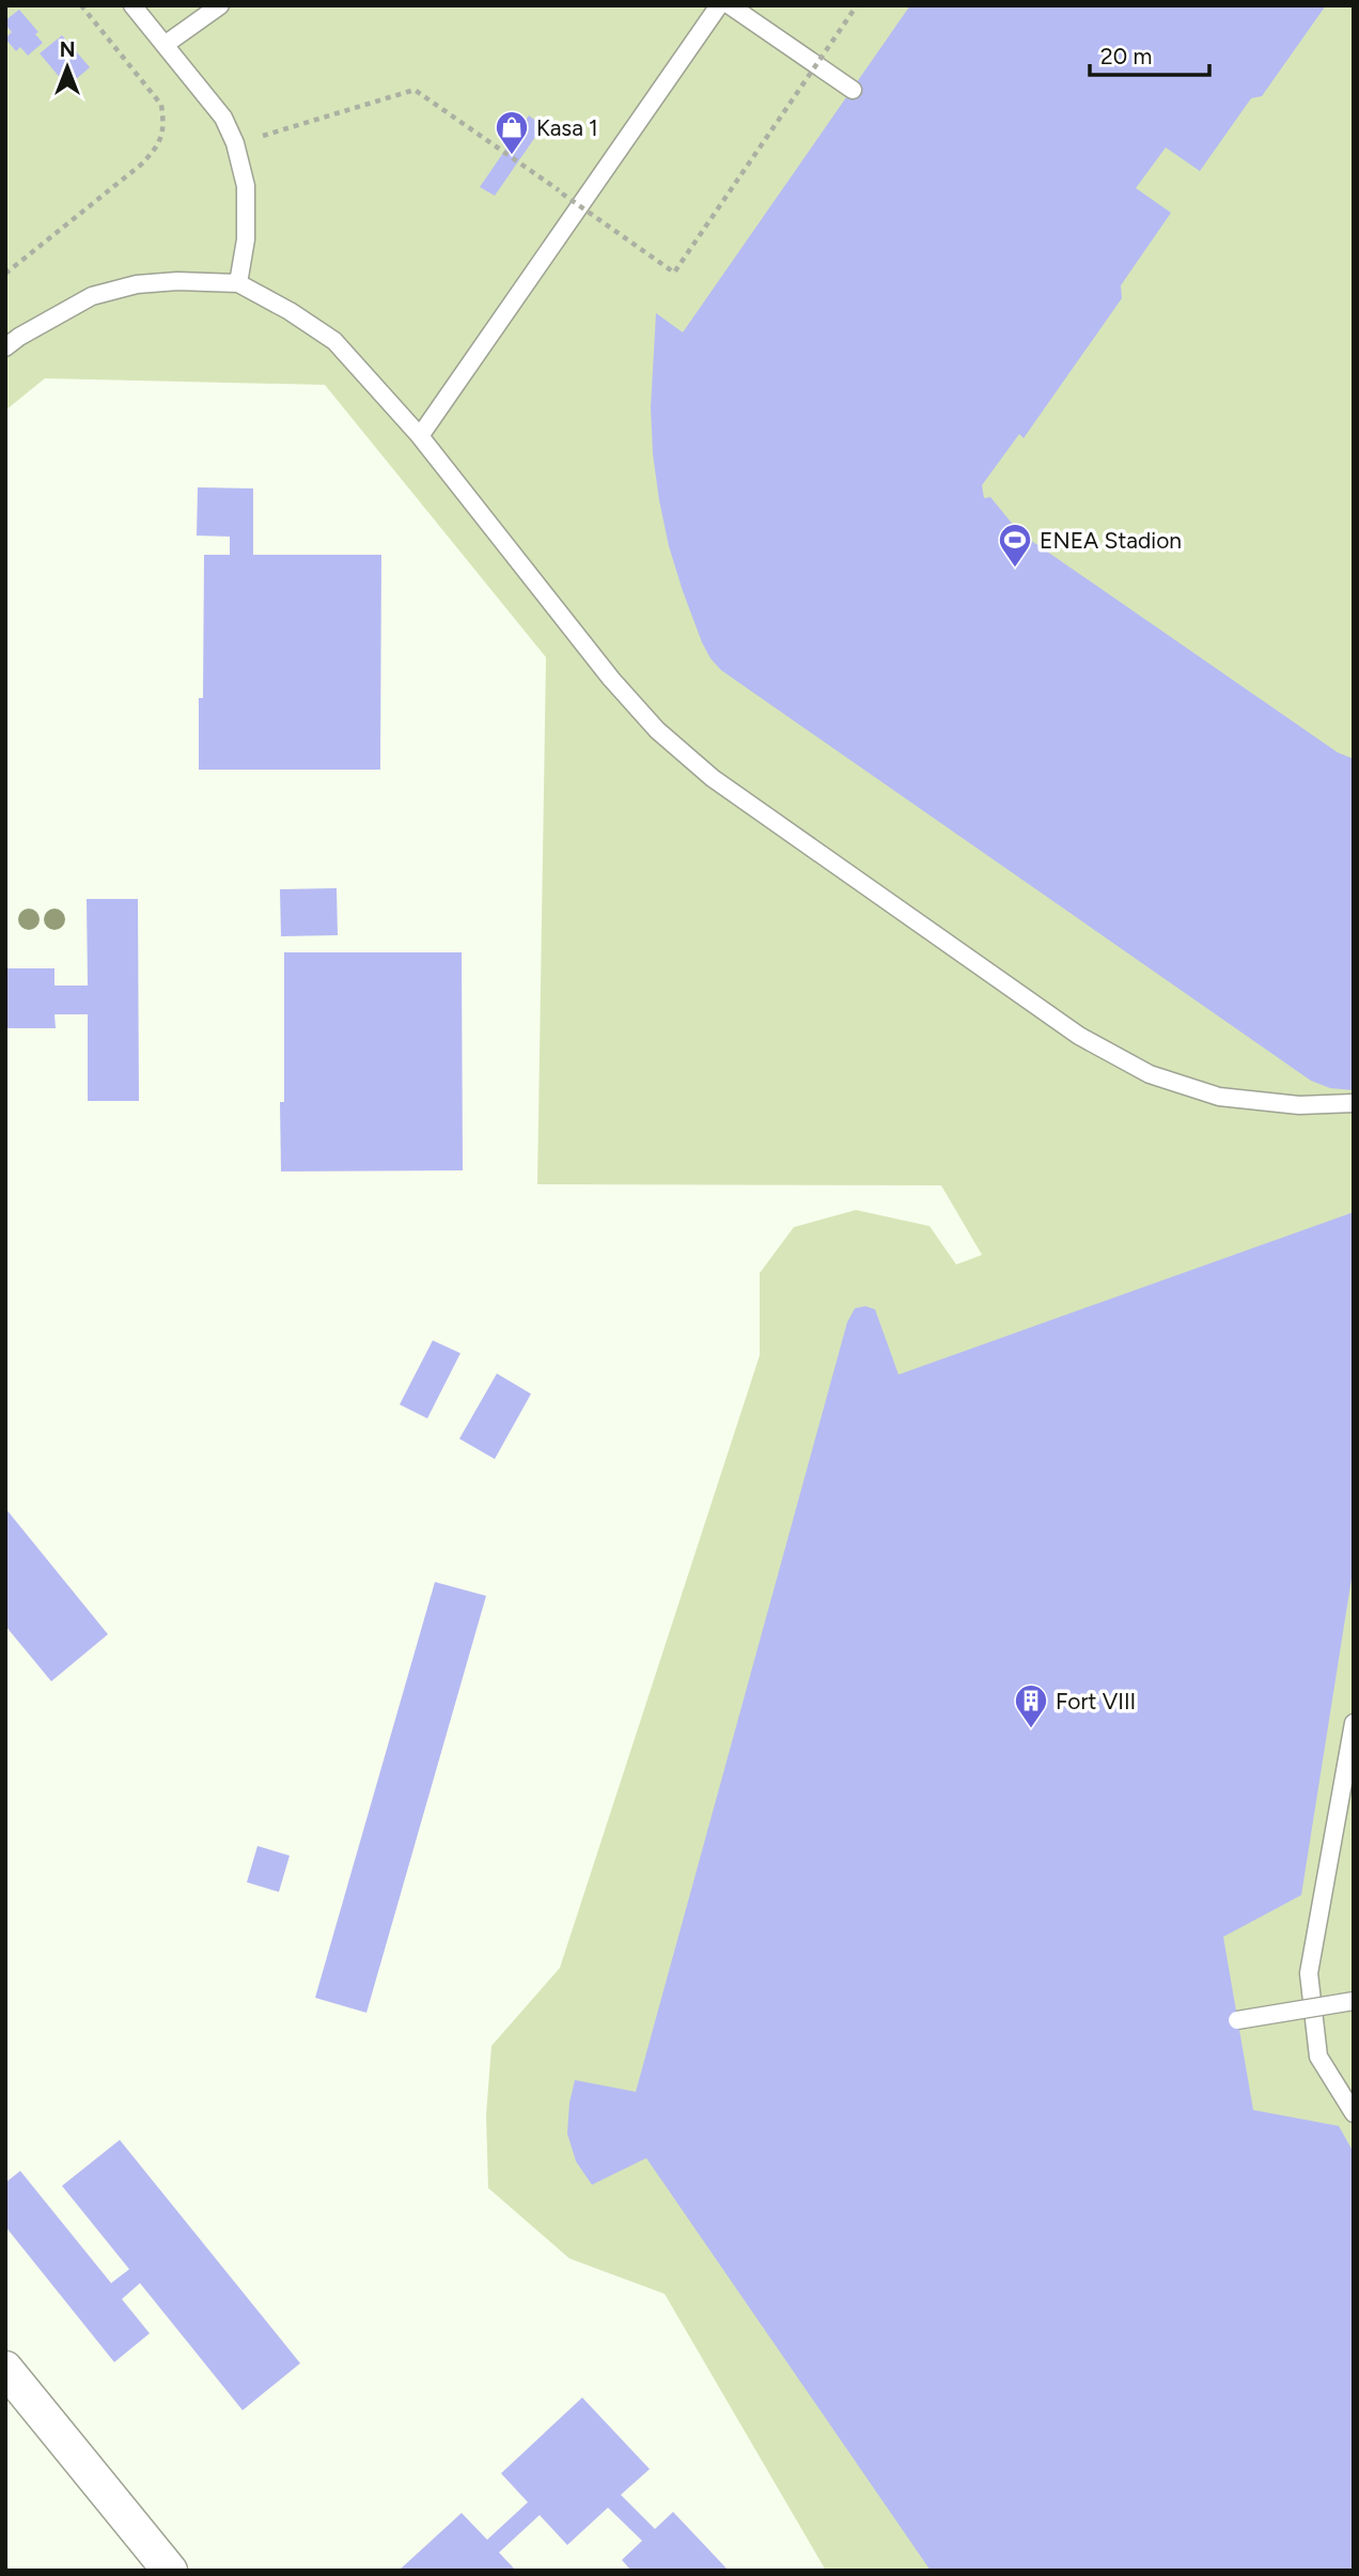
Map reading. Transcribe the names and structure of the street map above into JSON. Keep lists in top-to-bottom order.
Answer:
{
  "places": {
    "shop": ["Kasa 1"],
    "sports": ["ENEA Stadion"],
    "building": ["Fort VIII"]
  },
  "scale_bar": "20 m",
  "north": "top"
}
